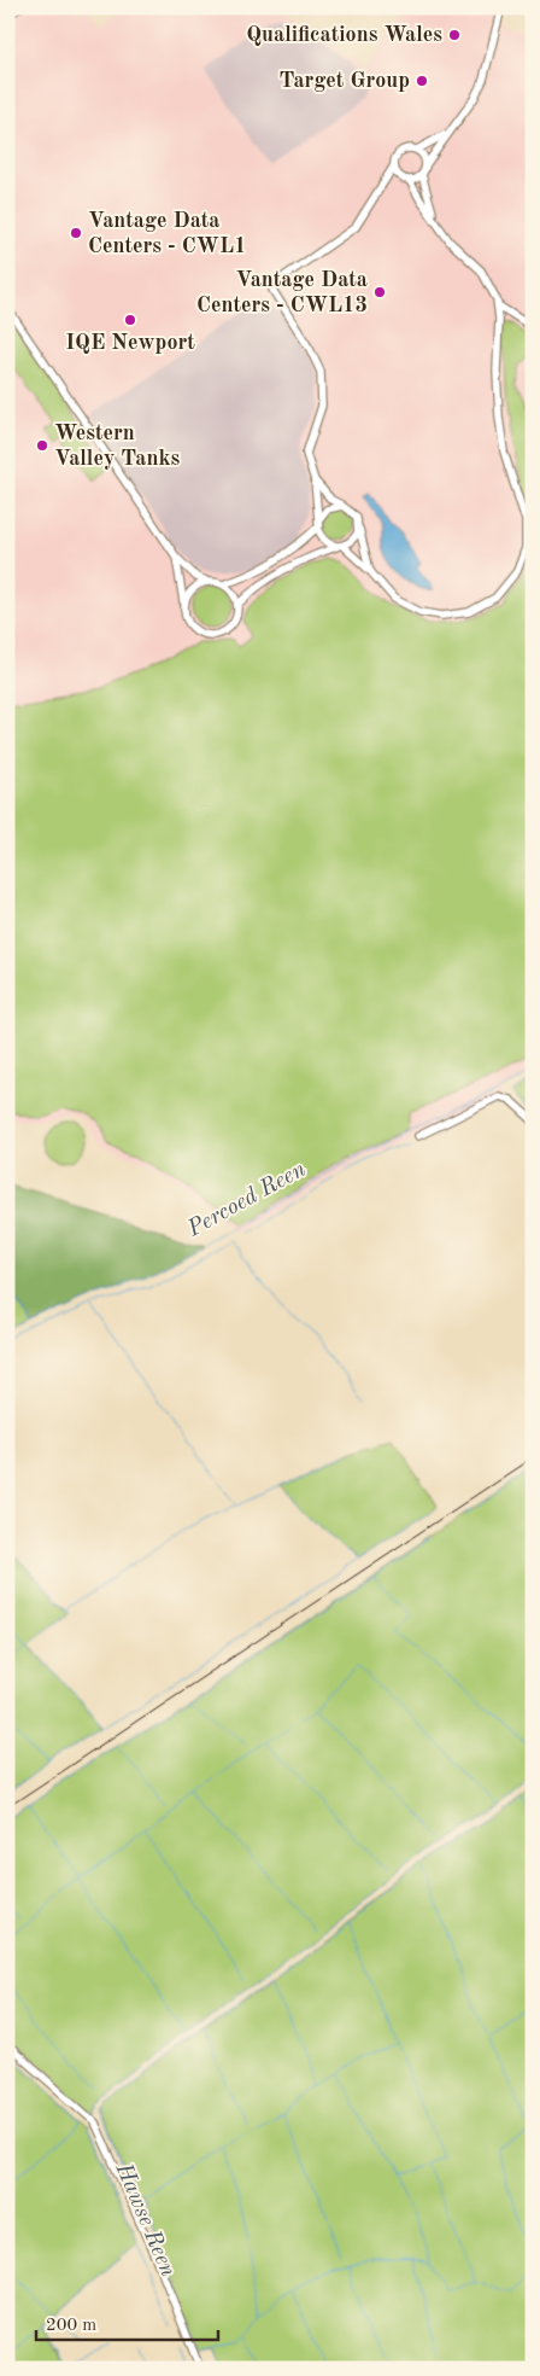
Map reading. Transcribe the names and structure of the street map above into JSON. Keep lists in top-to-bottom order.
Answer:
{
  "water": ["Percoed Reen", "Hawse Reen"],
  "places": [
    "Qualifications Wales",
    "Target Group",
    "Vantage Data Centers - CWL1",
    "Vantage Data Centers - CWL13",
    "IQE Newport",
    "Western Valley Tanks"
  ],
  "scale_bar": "200 m"
}
